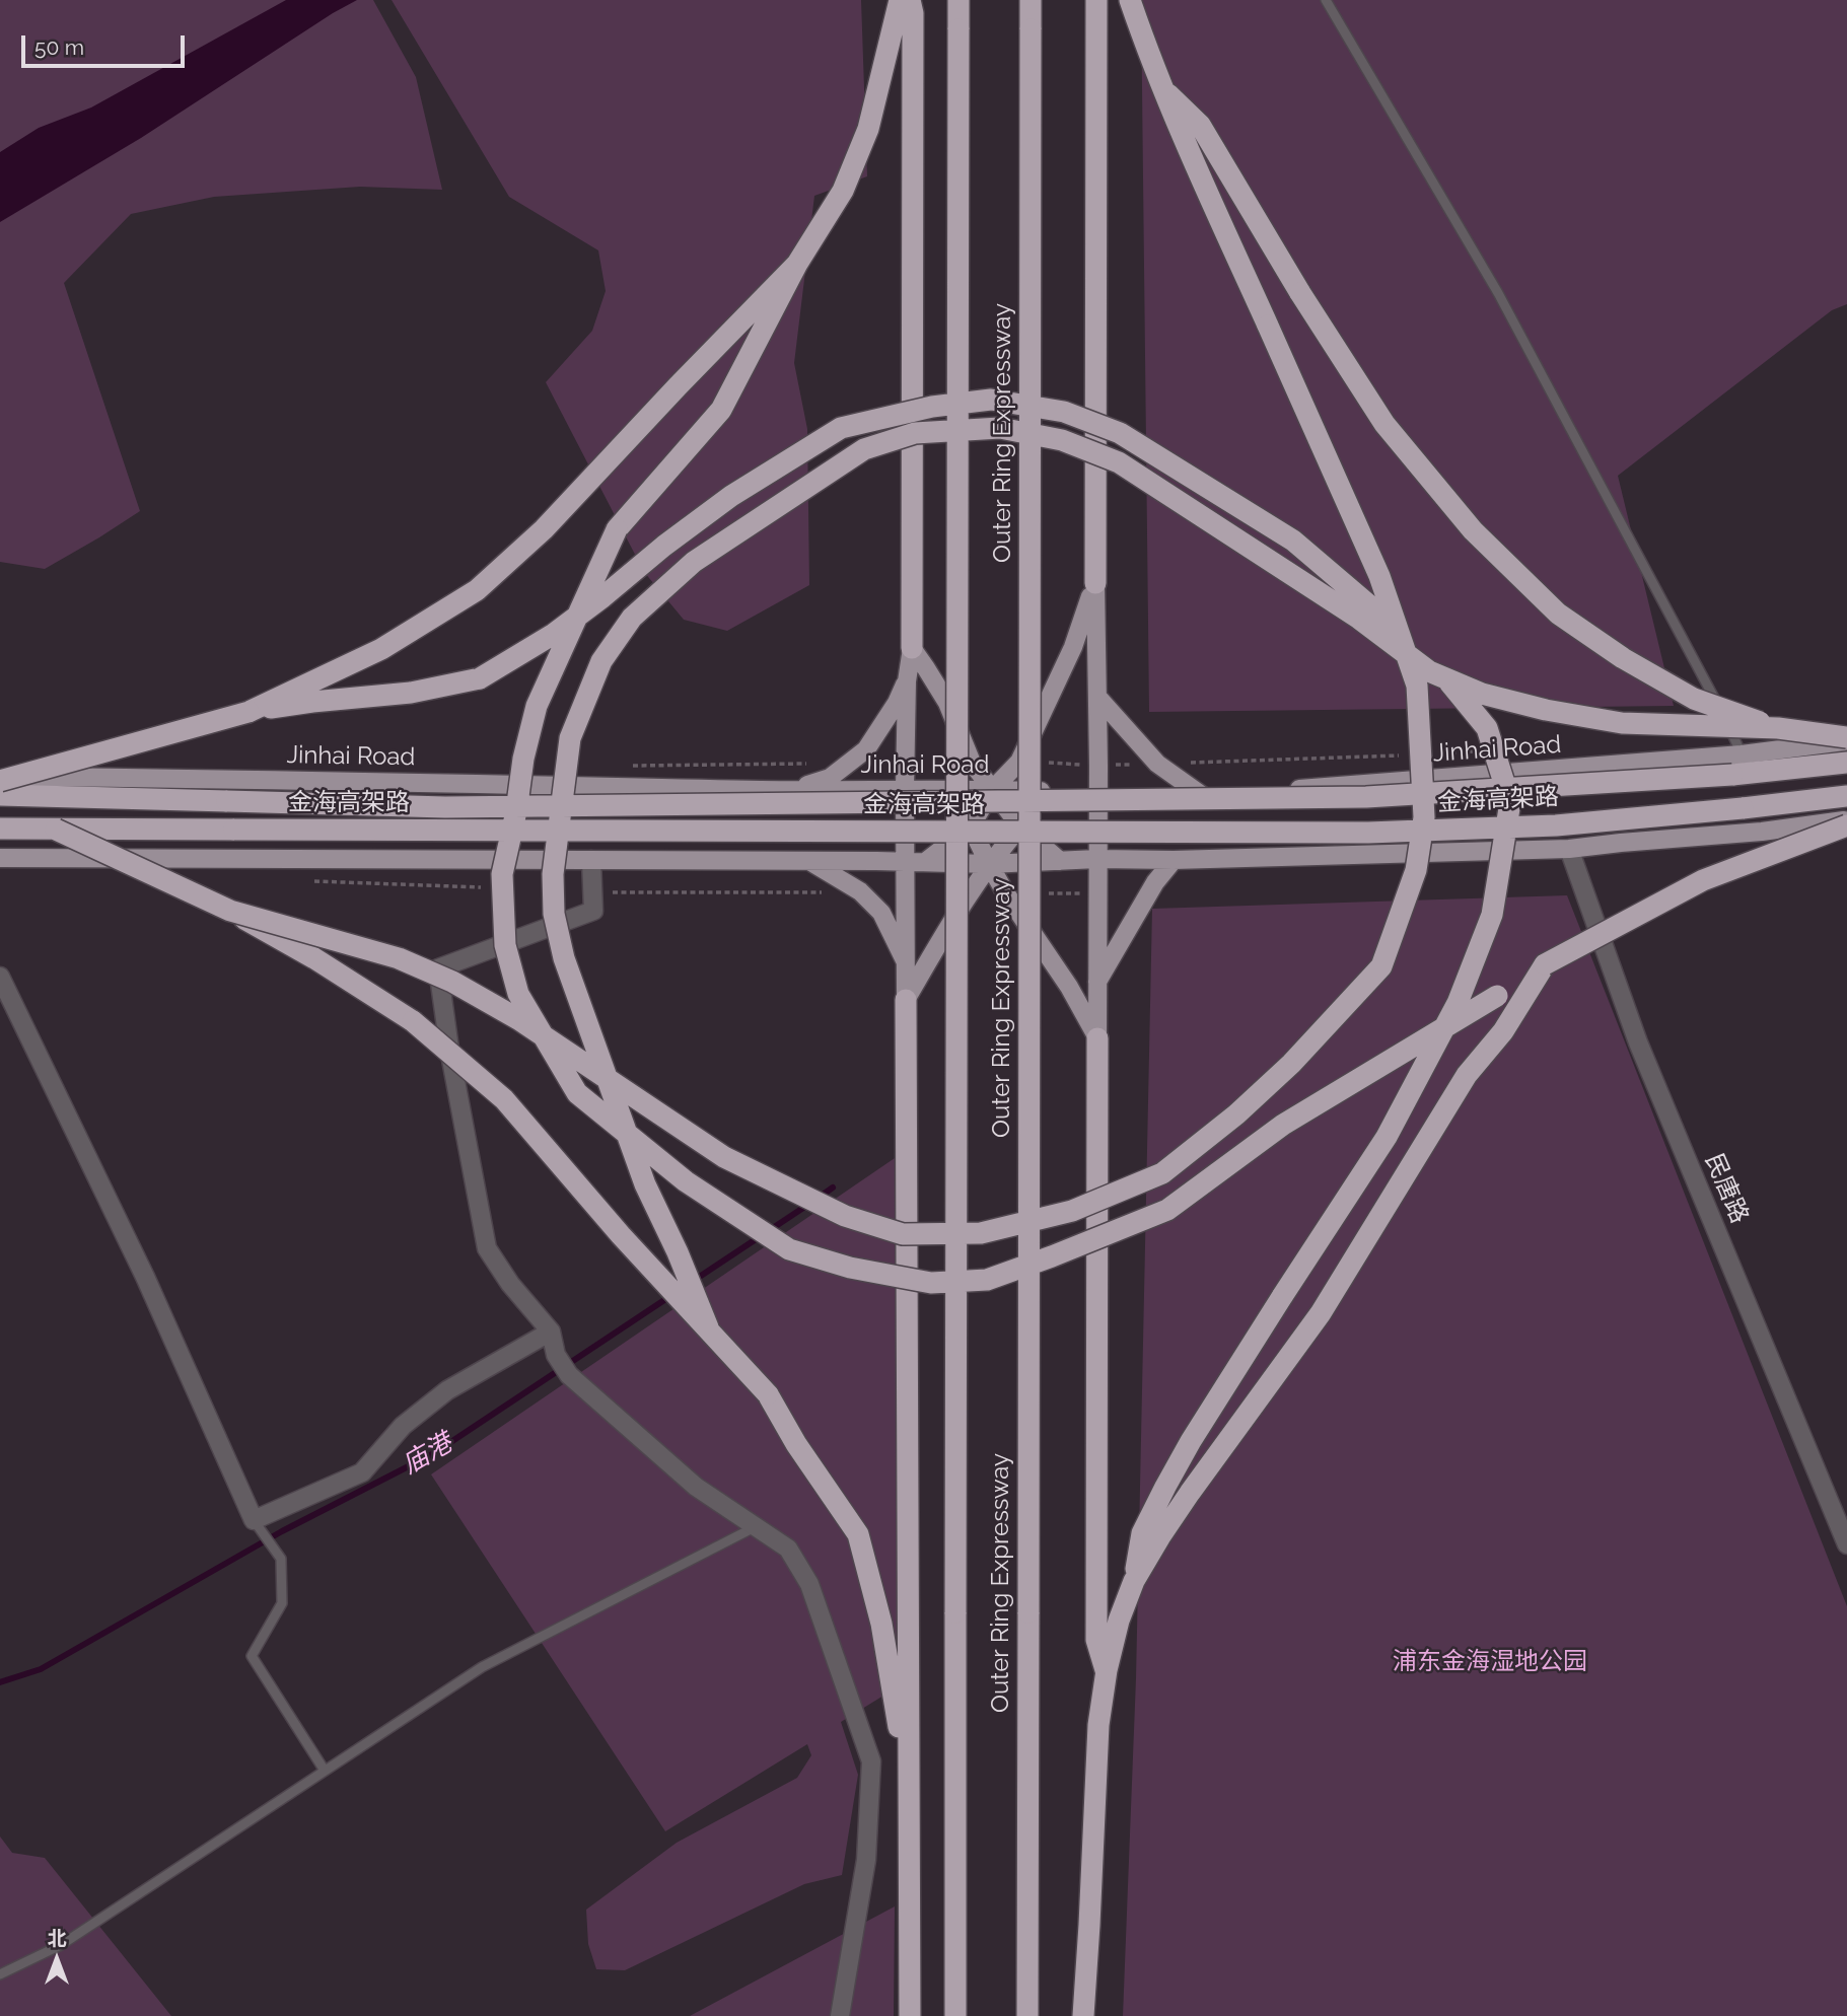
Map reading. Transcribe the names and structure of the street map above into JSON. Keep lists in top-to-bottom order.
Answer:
{
  "streets": {
    "highway": ["Outer Ring Expressway", "金海高架路"],
    "main road": ["Jinhai Road"],
    "street": ["民唐路"]
  },
  "water": ["庙港"],
  "parks": ["浦东金海湿地公园"],
  "scale_bar": "50 m",
  "north": "top"
}
